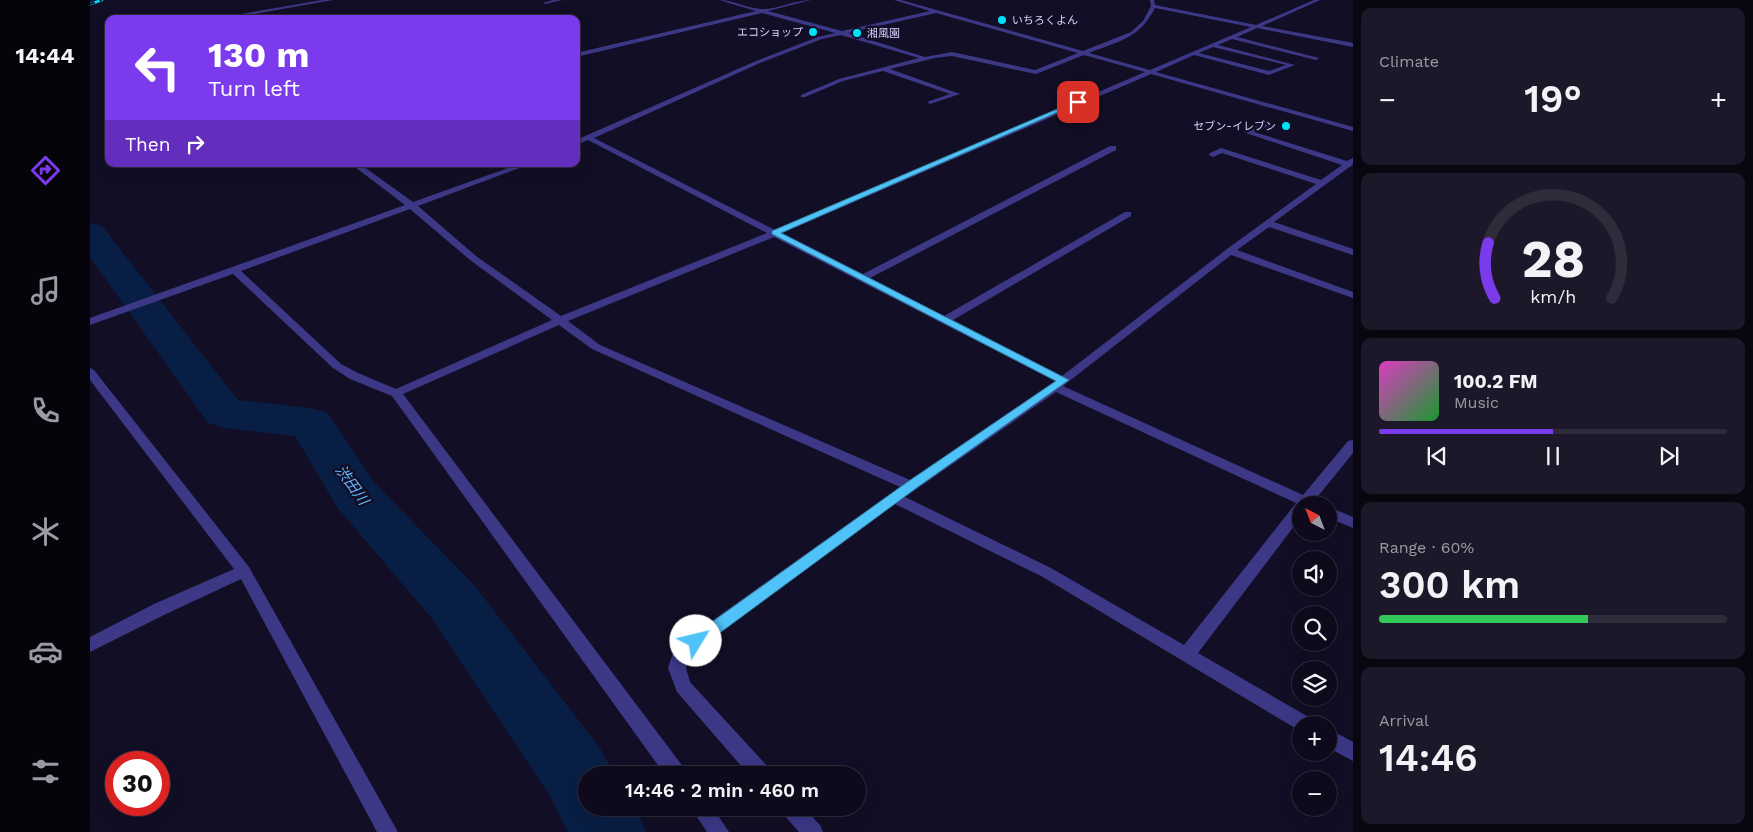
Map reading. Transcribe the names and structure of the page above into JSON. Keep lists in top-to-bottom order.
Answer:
{
  "water": ["渋田川"],
  "places": [
    "いちろくよん",
    "エコショップ",
    "湘風園",
    "セブン-イレブン"
  ],
  "north": "top left",
  "page": {
    "tabs": "14:44",
    "tile": [
      "Climate",
      ["Range · 60%", "300 km"],
      ["Arrival", "14:46"]
    ],
    "turn": ["130 m", "Turn left"],
    "heat": ["−", "19°", "+"],
    "then": "Then",
    "song": ["100.2 FM", "Music"],
    "map_buttons": ["+", "−"],
    "limit": "30",
    "trip": "14:46 · 2 min · 460 m",
    "gauge": ["28", "km/h"]
  }
}
